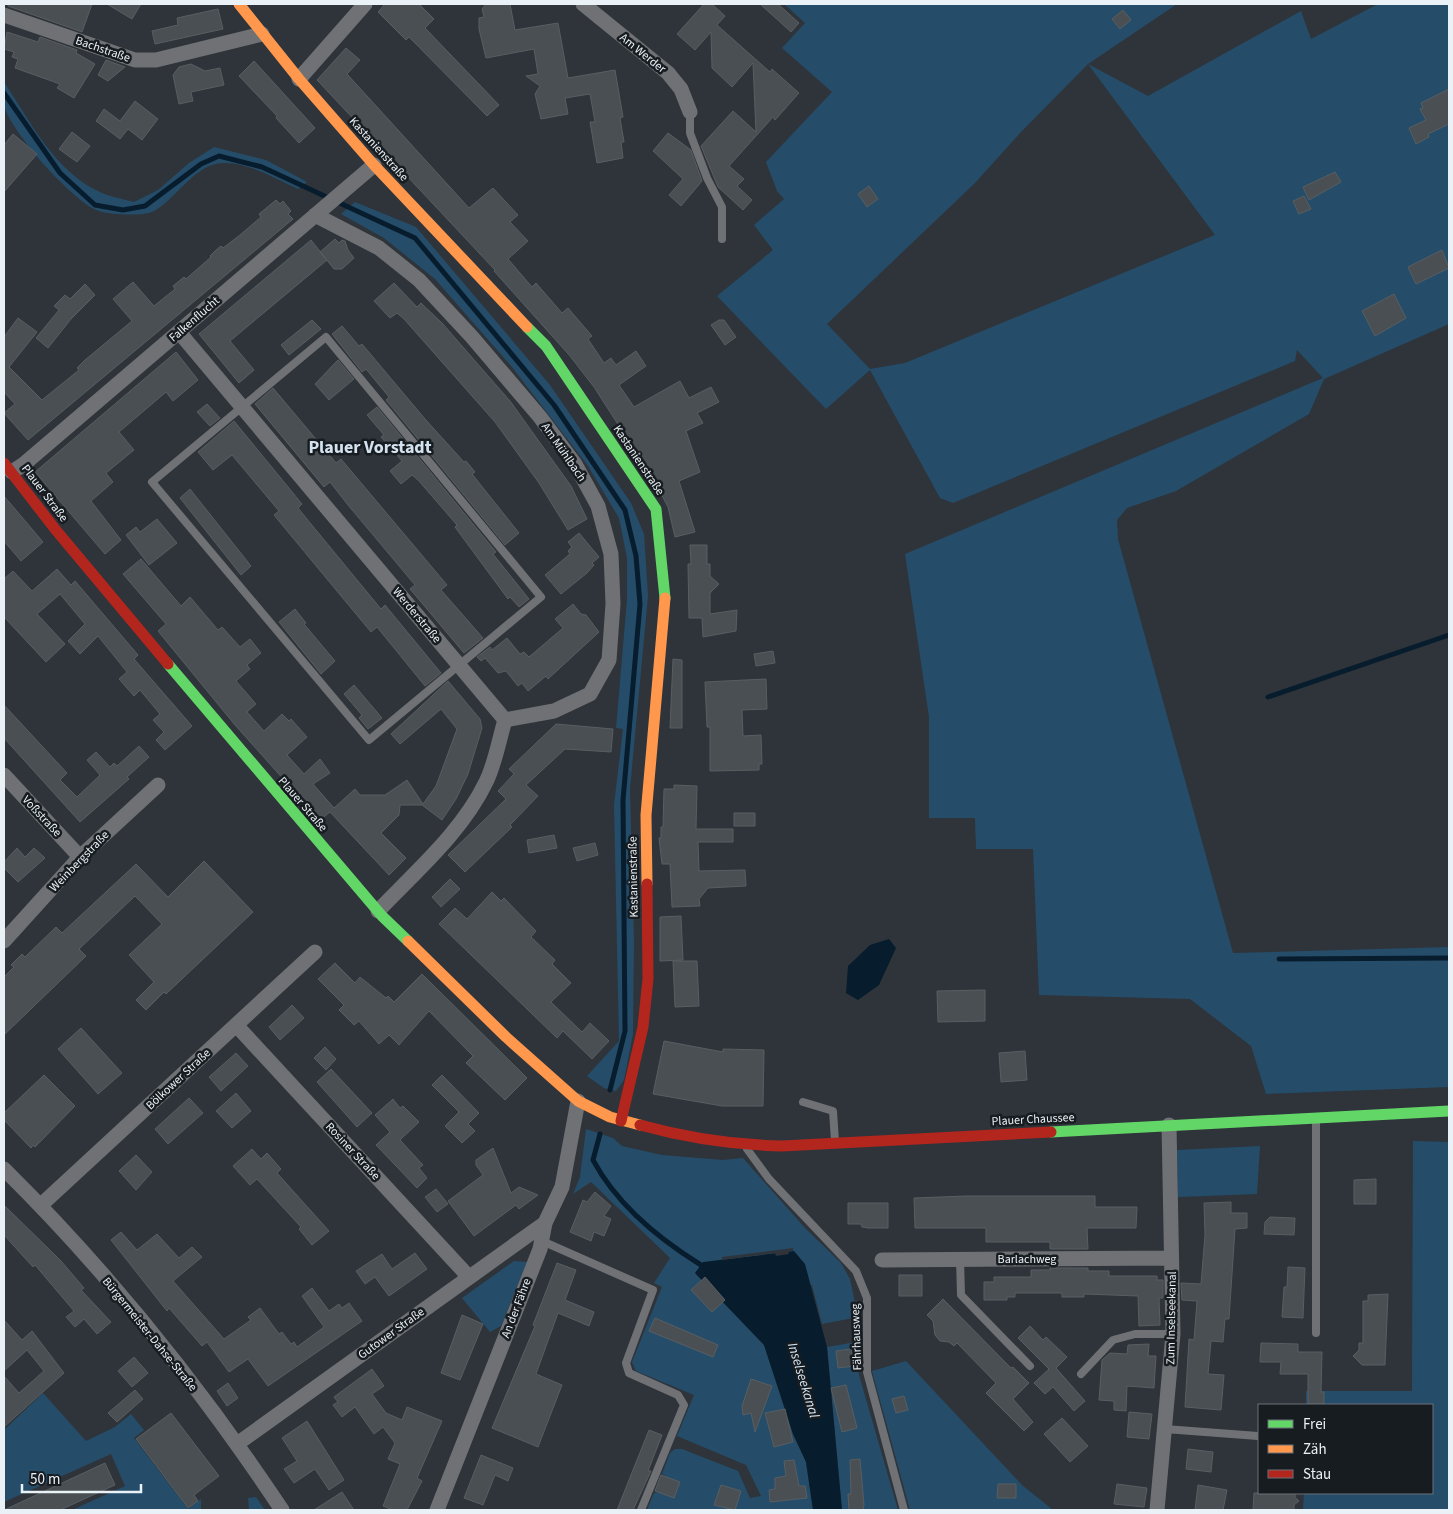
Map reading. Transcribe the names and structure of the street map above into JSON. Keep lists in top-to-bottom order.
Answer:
{
  "streets": {
    "main road": ["Kastanienstraße", "Plauer Straße", "Plauer Chaussee"],
    "street": [
      "Bachstraße",
      "Am Werder",
      "Falkenflucht",
      "Am Mühlbach",
      "Werderstraße",
      "Voßstraße",
      "Weinbergstraße",
      "Bölkower Straße",
      "Rosiner Straße",
      "Barlachweg",
      "An der Fähre",
      "Zum Inselseekanal",
      "Gutower Straße",
      "Bürgermeister-Dahse-Straße"
    ],
    "lane": ["Fährhausweg"]
  },
  "crossings": [
    ["Bachstraße", "Kastanienstraße"],
    ["Kastanienstraße", "Falkenflucht"],
    ["Kastanienstraße", "Plauer Straße"],
    ["Kastanienstraße", "Plauer Chaussee"],
    ["Falkenflucht", "Am Mühlbach"],
    ["Falkenflucht", "Plauer Straße"],
    ["Falkenflucht", "Werderstraße"],
    ["Am Mühlbach", "Werderstraße"],
    ["Plauer Straße", "Plauer Chaussee"],
    ["Plauer Straße", "An der Fähre"],
    ["Voßstraße", "Weinbergstraße"],
    ["Bölkower Straße", "Rosiner Straße"],
    ["Bölkower Straße", "Bürgermeister-Dahse-Straße"],
    ["Plauer Chaussee", "Zum Inselseekanal"],
    ["Plauer Chaussee", "Fährhausweg"],
    ["Rosiner Straße", "Gutower Straße"],
    ["Barlachweg", "Zum Inselseekanal"],
    ["An der Fähre", "Gutower Straße"],
    ["Gutower Straße", "Bürgermeister-Dahse-Straße"]
  ],
  "districts": ["Plauer Vorstadt"],
  "water": ["Inselseekanal"],
  "legend": ["Frei", "Zäh", "Stau"],
  "scale_bar": "50 m"
}
